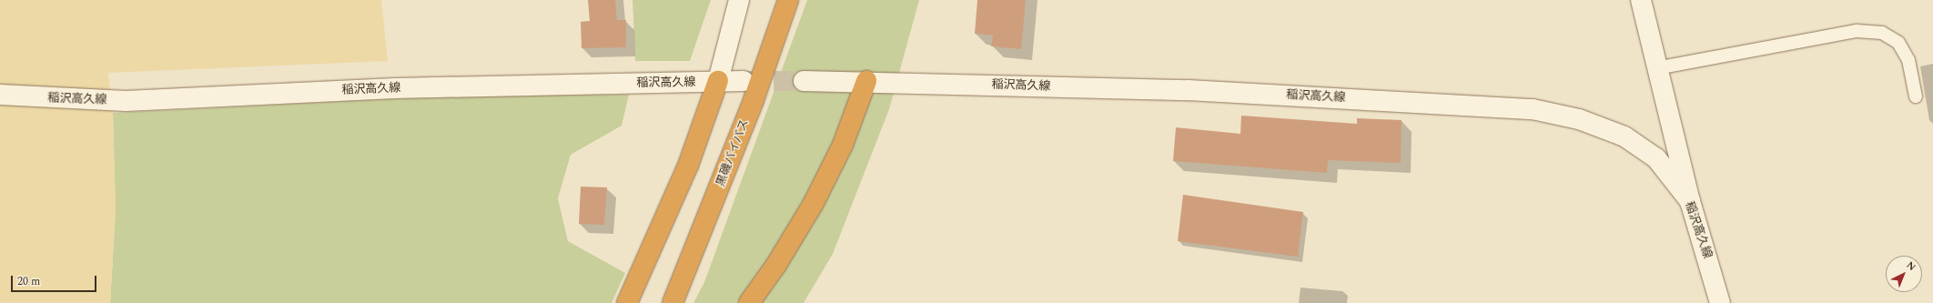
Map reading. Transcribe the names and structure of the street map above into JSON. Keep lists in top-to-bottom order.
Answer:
{
  "streets": {
    "highway": ["黒磯バイパス"],
    "main road": ["稲沢高久線"]
  },
  "scale_bar": "20 m",
  "north": "top right"
}
